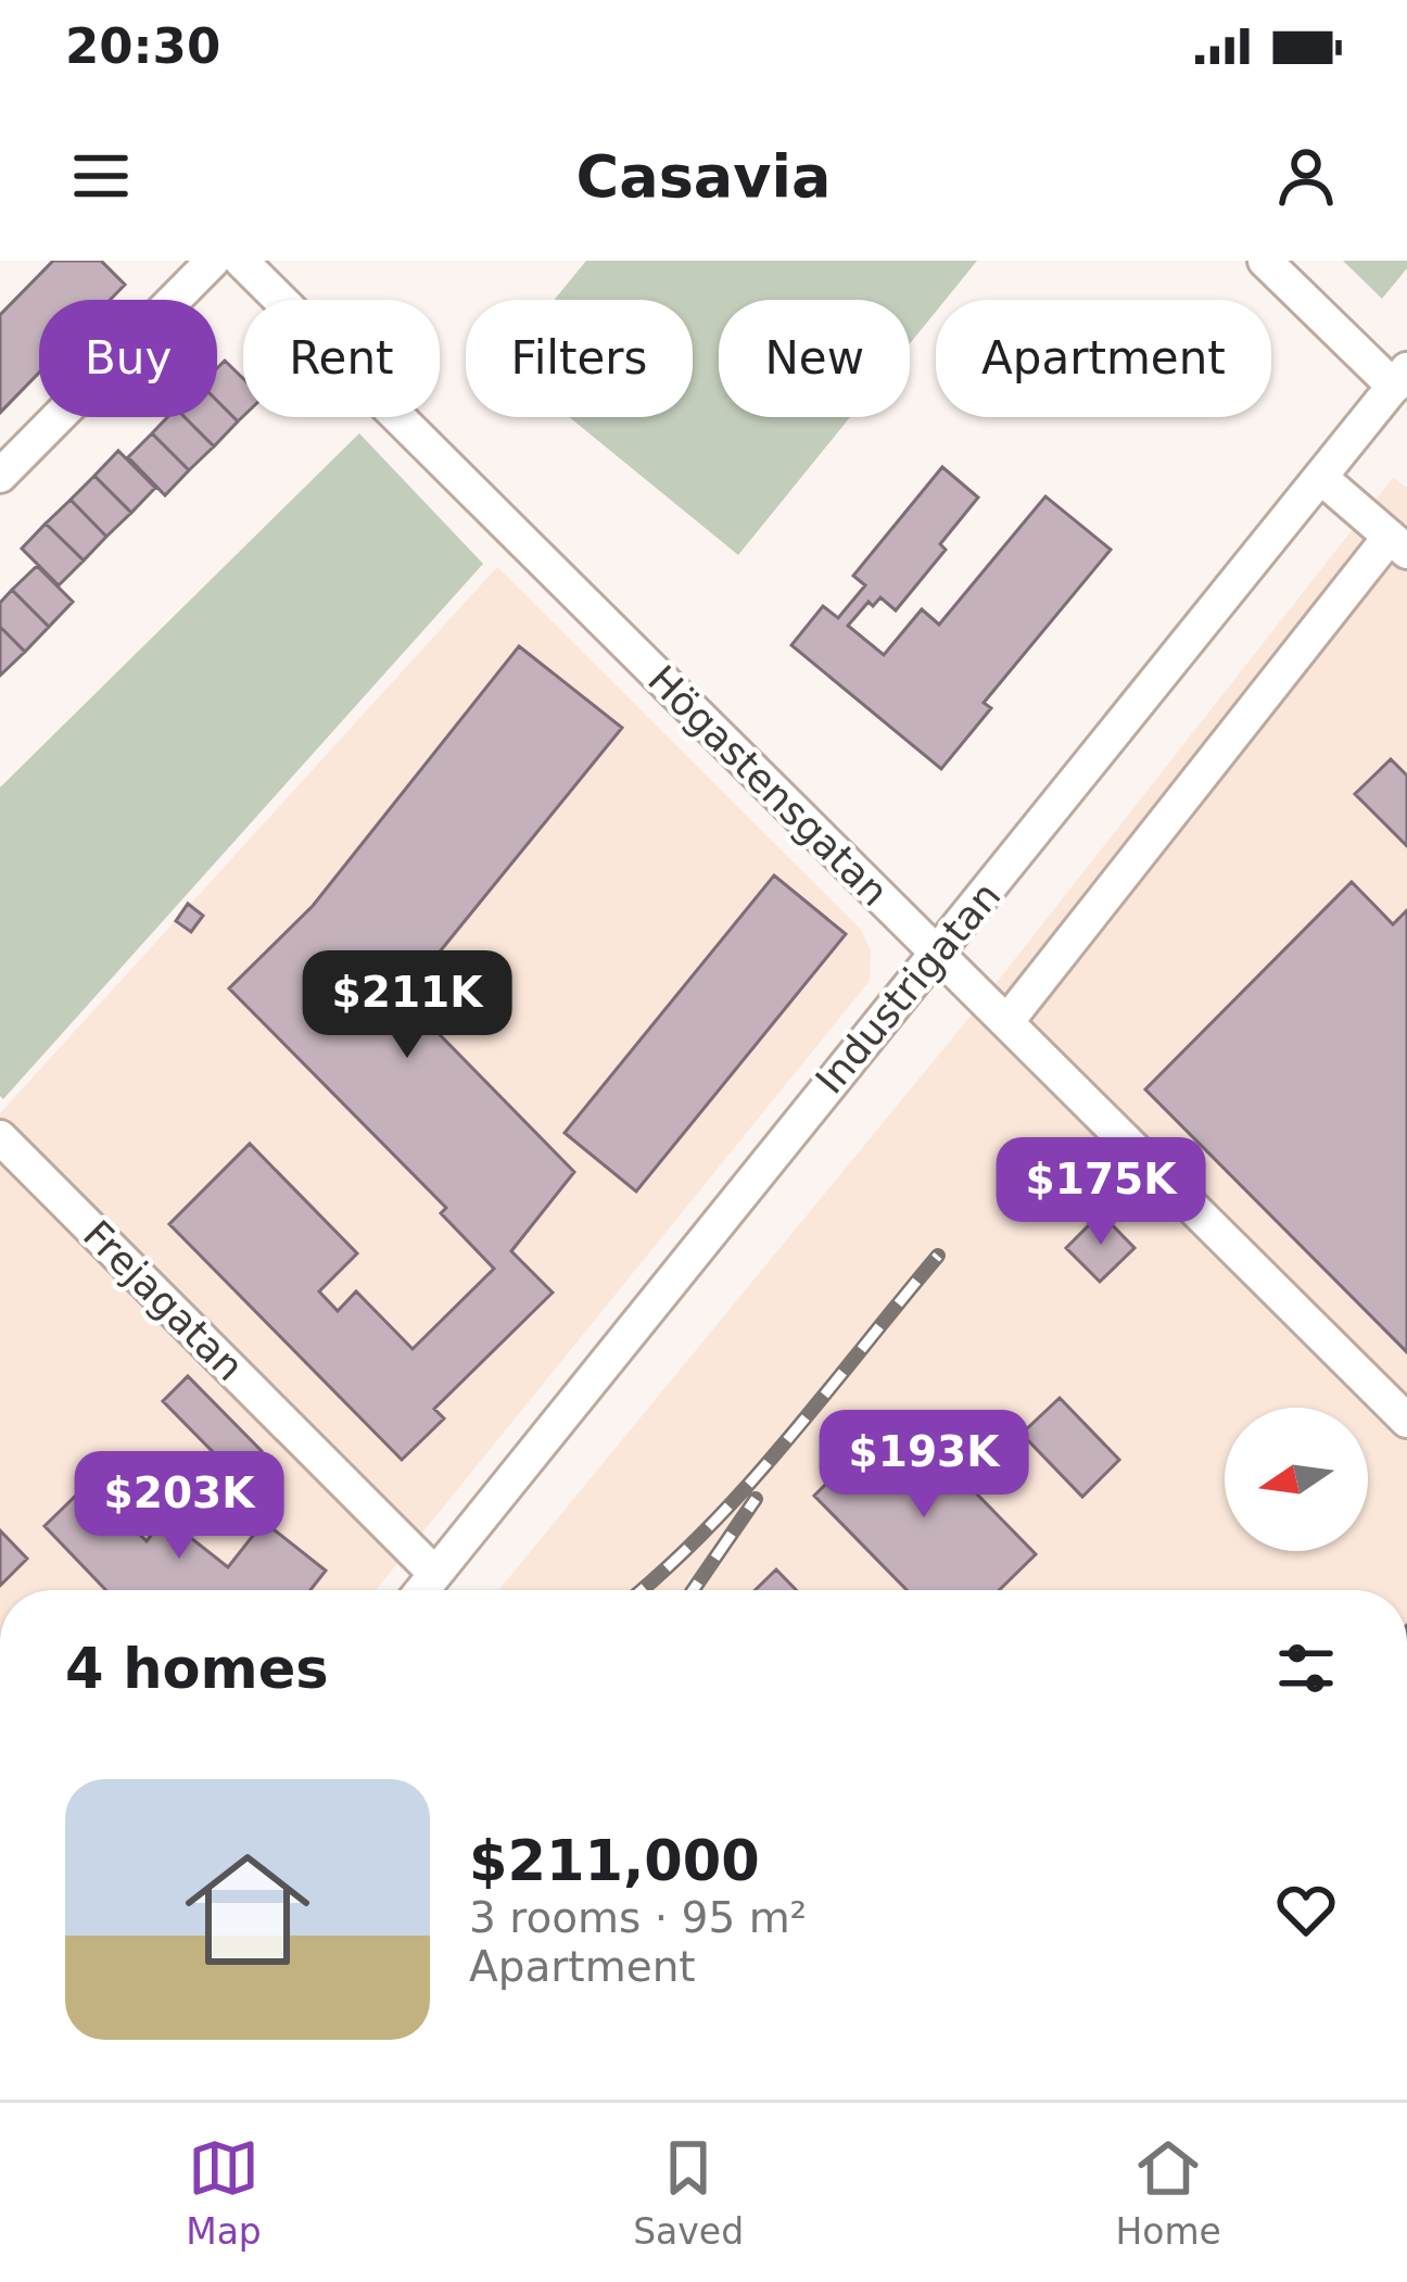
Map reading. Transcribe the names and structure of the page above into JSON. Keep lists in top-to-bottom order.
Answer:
{
  "streets": {
    "street": ["Högastensgatan", "Industrigatan", "Frejagatan"]
  },
  "crossings": [
    ["Högastensgatan", "Industrigatan"],
    ["Industrigatan", "Frejagatan"]
  ],
  "north": "left",
  "page": {
    "status": "20:30",
    "header": "Casavia",
    "chip": [
      "Buy",
      "Rent",
      "Filters",
      "New",
      "Apartment"
    ],
    "price": [
      "$211K",
      "$175K",
      "$193K",
      "$203K"
    ],
    "heading": "4 homes",
    "list": [
      {
        "name": "$211,000",
        "note": "3 rooms · 95 m² · Apartment"
      }
    ],
    "tabs": ["Map", "Saved", "Home"]
  }
}
